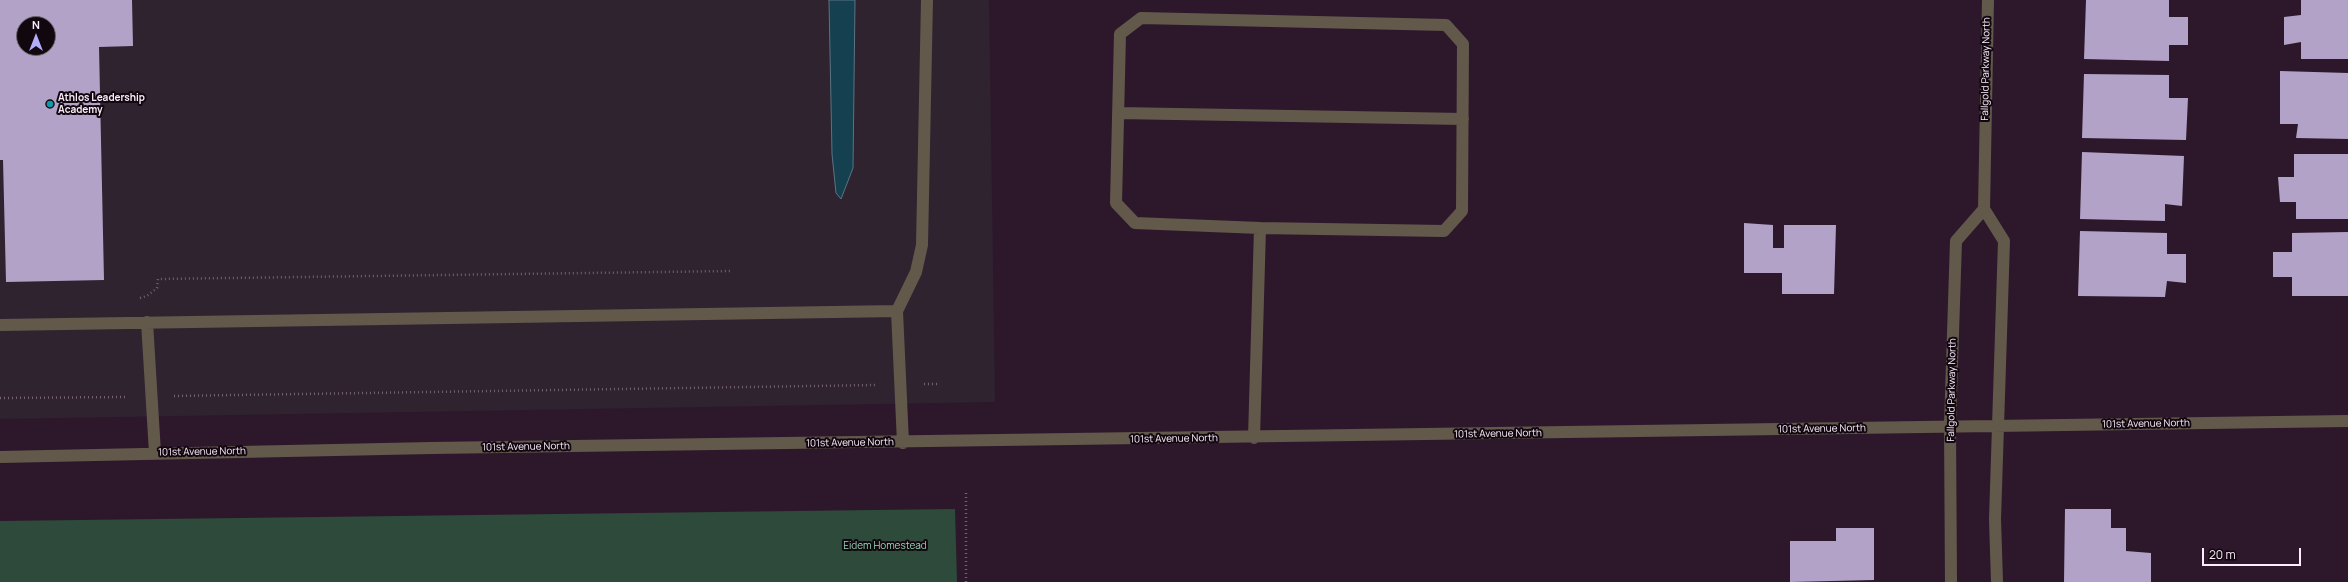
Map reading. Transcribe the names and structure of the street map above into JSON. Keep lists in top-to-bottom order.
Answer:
{
  "streets": {
    "street": ["Fallgold Parkway North", "101st Avenue North"]
  },
  "crossings": [
    ["Fallgold Parkway North", "101st Avenue North"]
  ],
  "parks": ["Eidem Homestead"],
  "places": ["Athlos Leadership Academy"],
  "scale_bar": "20 m",
  "north": "top"
}
